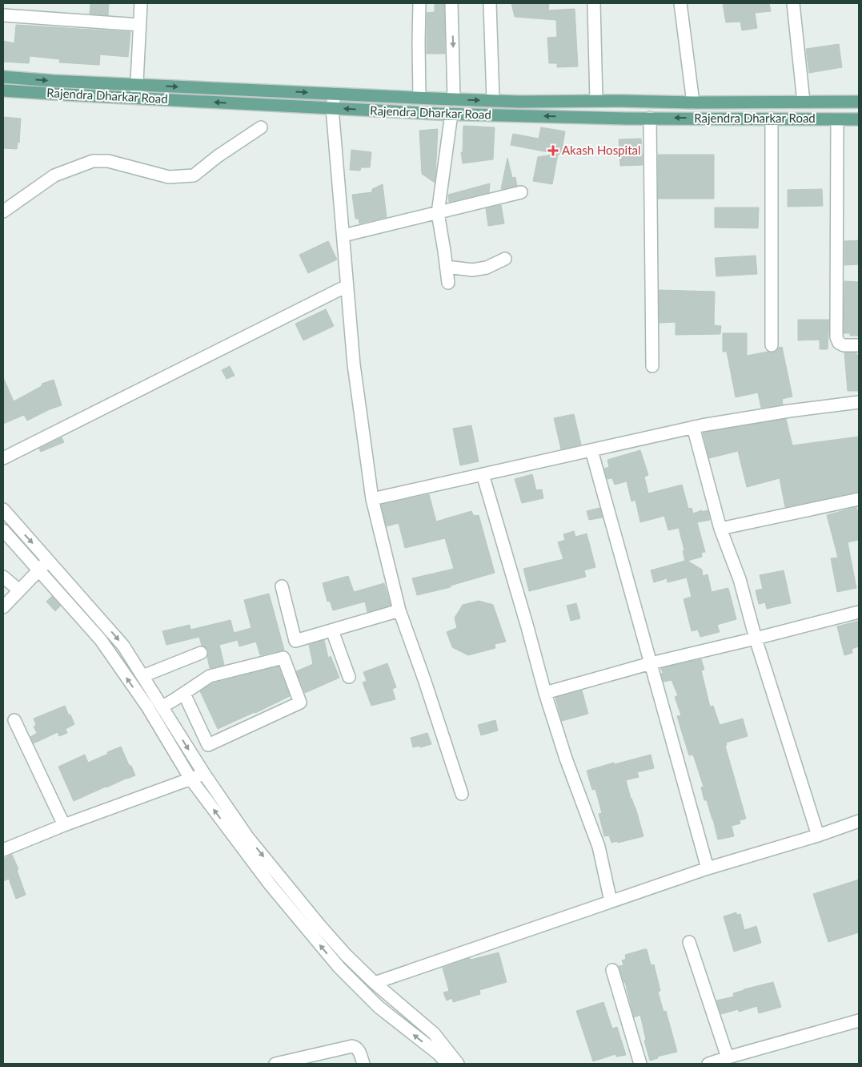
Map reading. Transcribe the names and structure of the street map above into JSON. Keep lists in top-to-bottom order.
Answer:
{
  "streets": {
    "main road": ["Rajendra Dharkar Road"]
  },
  "places": {
    "health": ["Akash Hospital"]
  }
}
